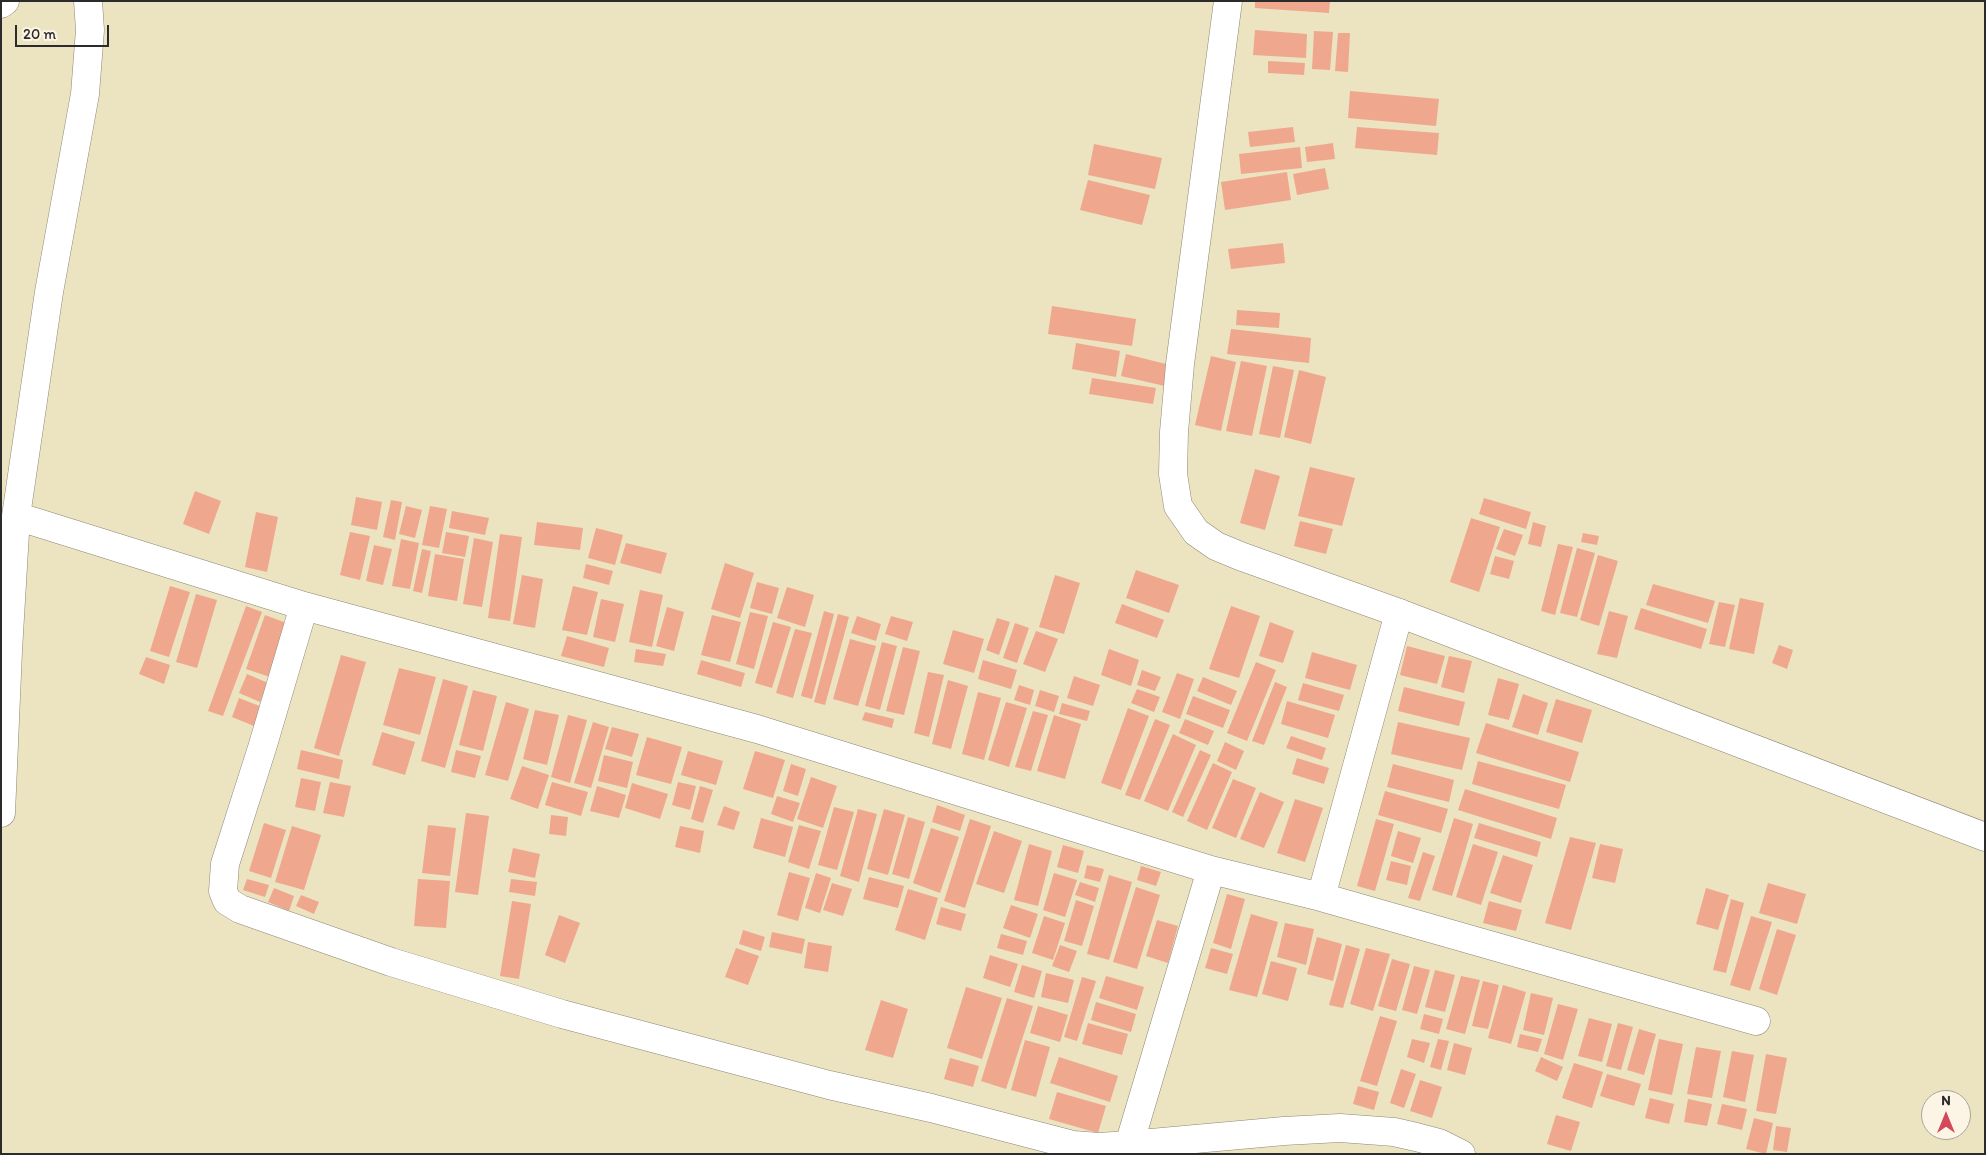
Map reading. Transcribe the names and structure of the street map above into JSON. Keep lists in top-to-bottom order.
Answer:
{
  "scale_bar": "20 m",
  "north": "top"
}
